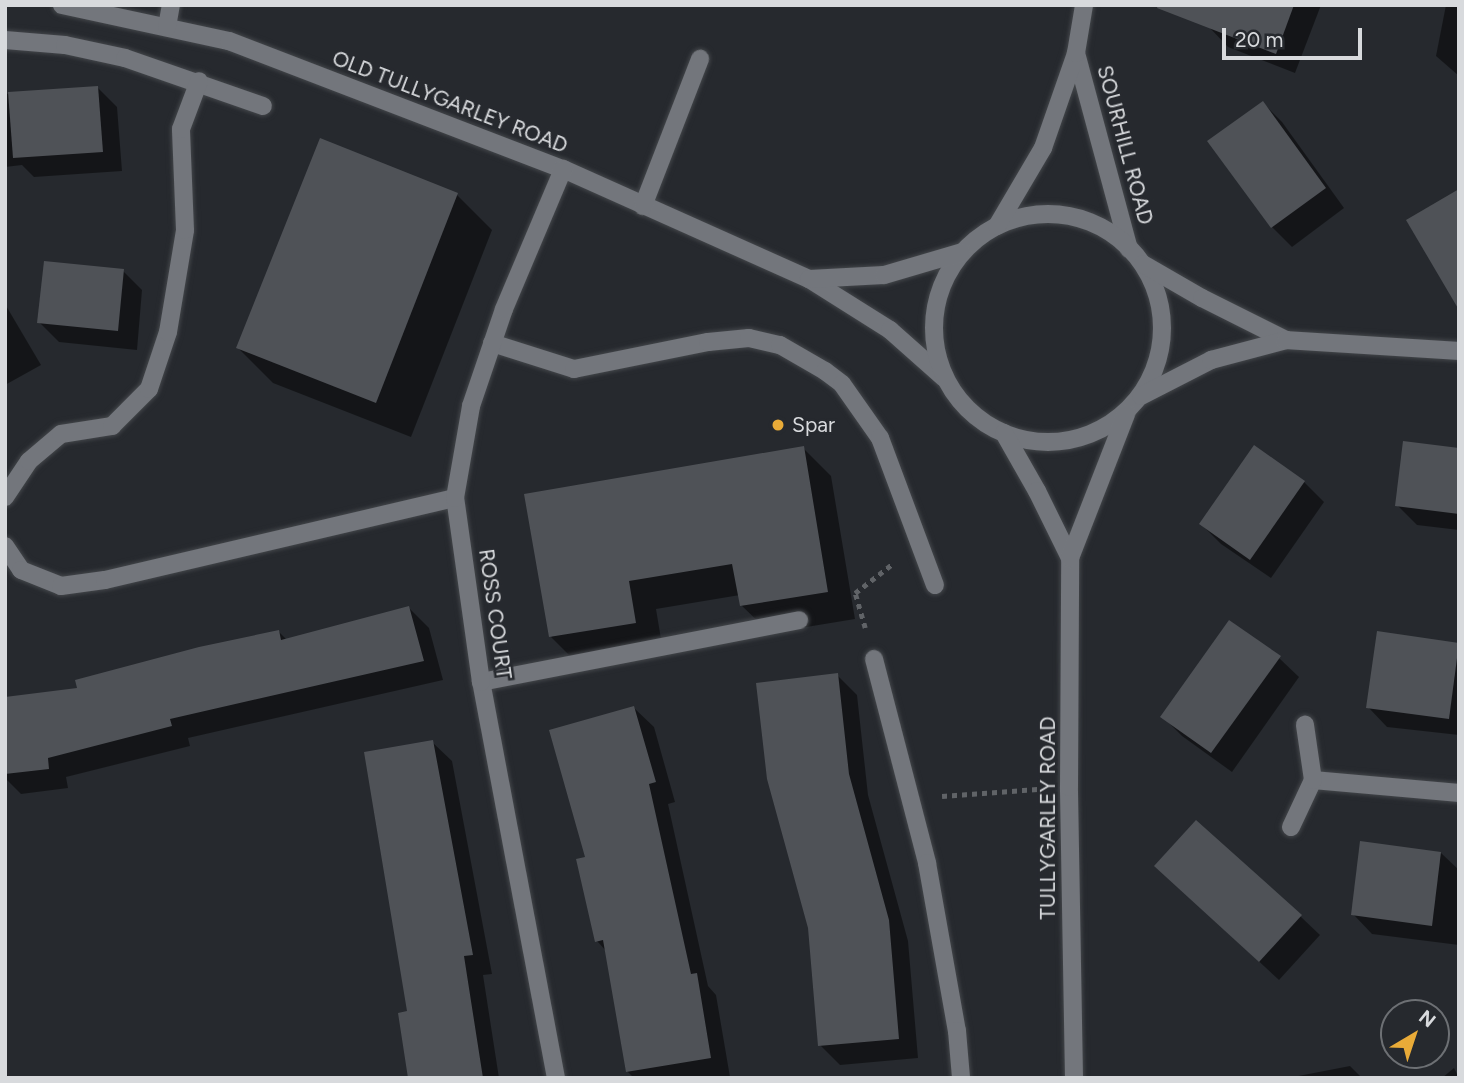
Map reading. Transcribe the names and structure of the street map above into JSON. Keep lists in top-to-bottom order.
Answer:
{
  "streets": {
    "street": [
      "OLD TULLYGARLEY ROAD",
      "SOURHILL ROAD",
      "ROSS COURT",
      "TULLYGARLEY ROAD"
    ]
  },
  "crossings": [
    ["OLD TULLYGARLEY ROAD", "SOURHILL ROAD"],
    ["OLD TULLYGARLEY ROAD", "ROSS COURT"],
    ["OLD TULLYGARLEY ROAD", "TULLYGARLEY ROAD"],
    ["SOURHILL ROAD", "TULLYGARLEY ROAD"]
  ],
  "places": ["Spar"],
  "scale_bar": "20 m",
  "north": "top right"
}
